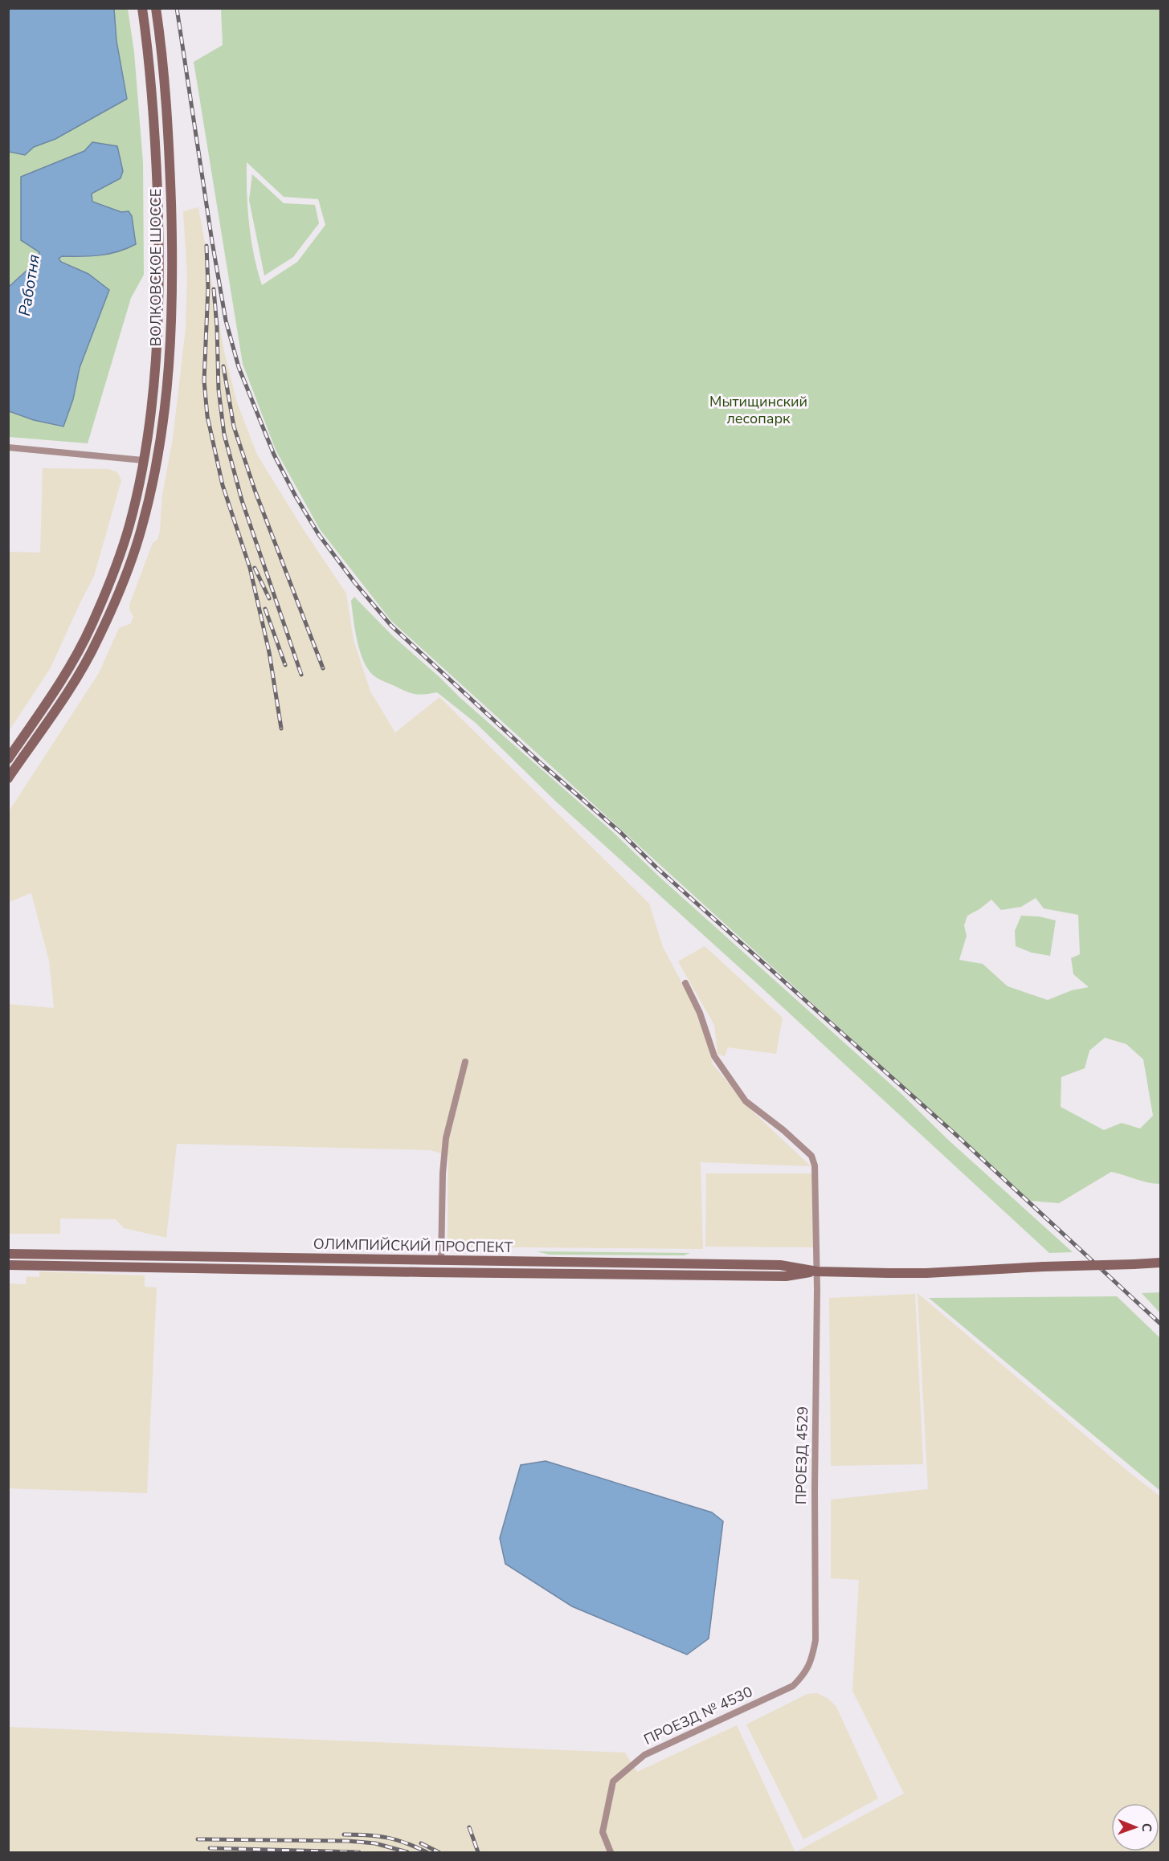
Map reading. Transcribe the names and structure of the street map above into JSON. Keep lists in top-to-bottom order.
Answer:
{
  "streets": {
    "main road": ["ВОЛКОВСКОЕ ШОССЕ", "ОЛИМПИЙСКИЙ ПРОСПЕКТ"],
    "street": ["ПРОЕЗД 4529", "ПРОЕЗД № 4530"]
  },
  "crossings": [
    ["ОЛИМПИЙСКИЙ ПРОСПЕКТ", "ПРОЕЗД 4529"],
    ["ПРОЕЗД 4529", "ПРОЕЗД № 4530"]
  ],
  "water": ["Работня"],
  "parks": ["Мытищинский лесопарк"],
  "north": "right"
}
